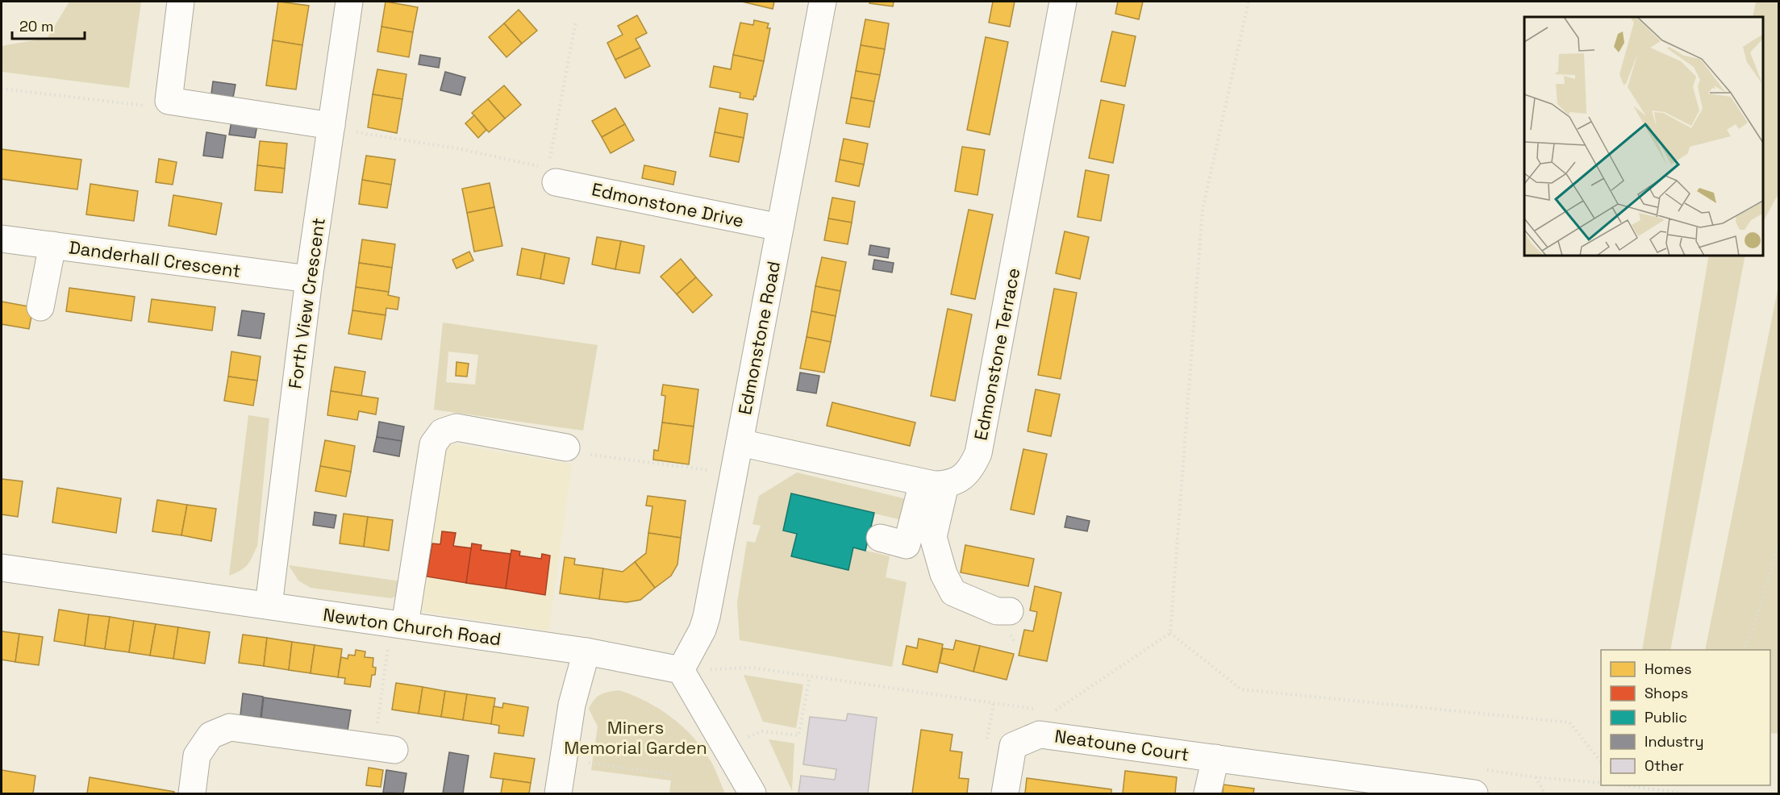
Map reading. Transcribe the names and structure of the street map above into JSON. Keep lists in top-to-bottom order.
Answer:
{
  "streets": {
    "street": [
      "Edmonstone Drive",
      "Danderhall Crescent",
      "Forth View Crescent",
      "Edmonstone Road",
      "Edmonstone Terrace",
      "Newton Church Road",
      "Neatoune Court"
    ]
  },
  "crossings": [
    ["Edmonstone Drive", "Edmonstone Road"],
    ["Danderhall Crescent", "Forth View Crescent"],
    ["Forth View Crescent", "Newton Church Road"],
    ["Edmonstone Road", "Newton Church Road"]
  ],
  "parks": ["Miners Memorial Garden"],
  "legend": [
    "Homes",
    "Shops",
    "Public",
    "Industry",
    "Other"
  ],
  "scale_bar": "20 m"
}
